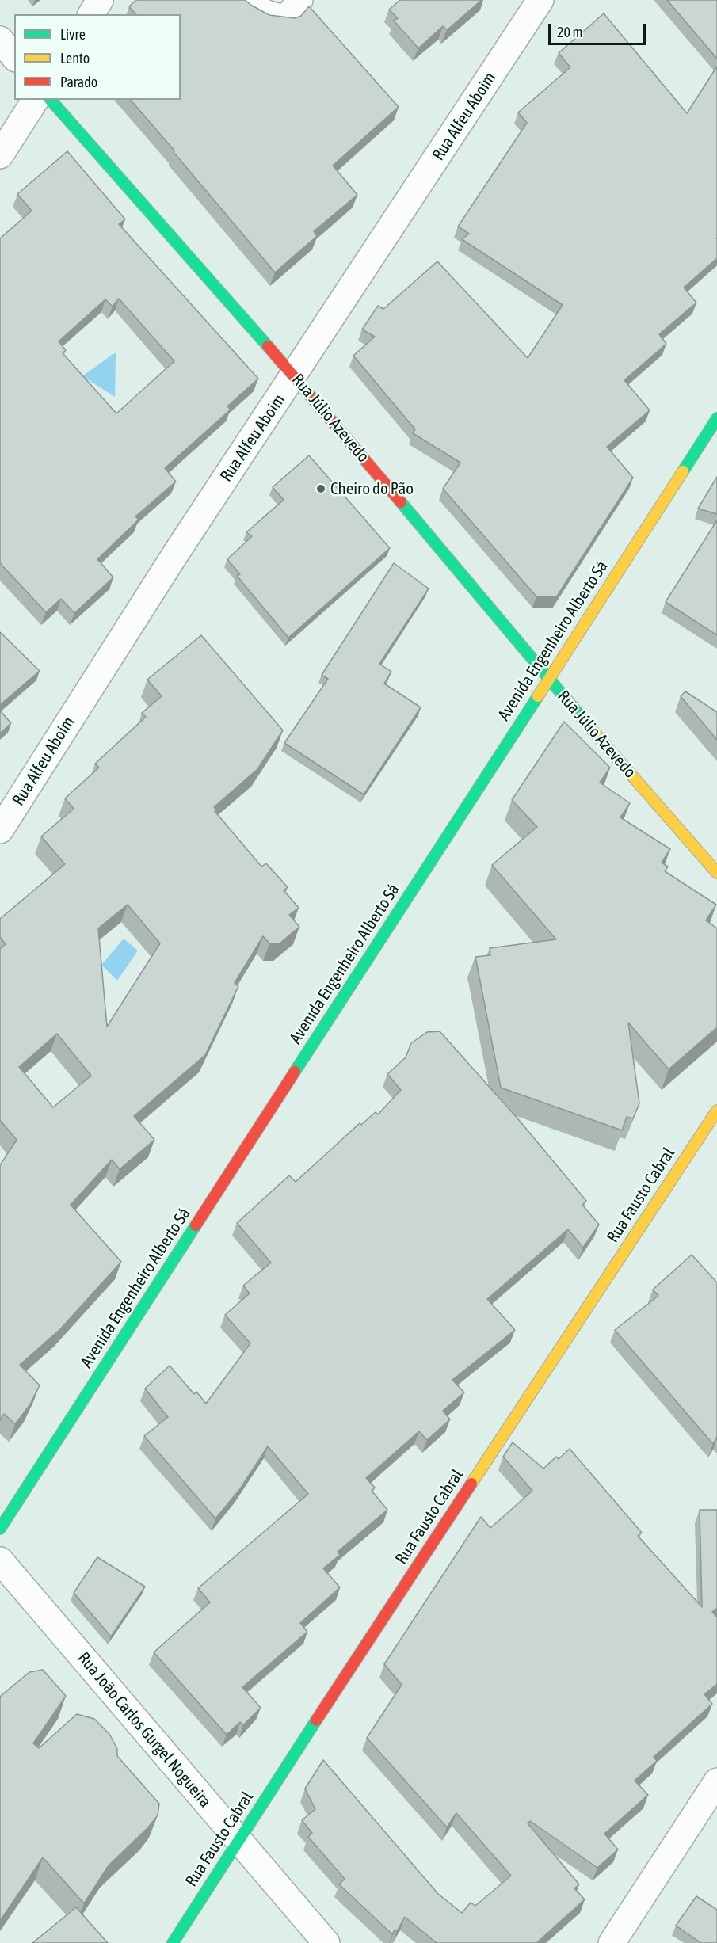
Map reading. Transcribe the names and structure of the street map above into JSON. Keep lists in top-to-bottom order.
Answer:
{
  "streets": {
    "street": [
      "Rua Alfeu Aboim",
      "Rua Júlio Azevedo",
      "Avenida Engenheiro Alberto Sá",
      "Rua Fausto Cabral",
      "Rua João Carlos Gurgel Nogueira"
    ]
  },
  "crossings": [
    ["Rua Alfeu Aboim", "Rua Júlio Azevedo"],
    ["Rua Júlio Azevedo", "Avenida Engenheiro Alberto Sá"],
    ["Rua Fausto Cabral", "Rua João Carlos Gurgel Nogueira"]
  ],
  "places": ["Cheiro do Pão"],
  "legend": ["Livre", "Lento", "Parado"],
  "scale_bar": "20 m"
}
